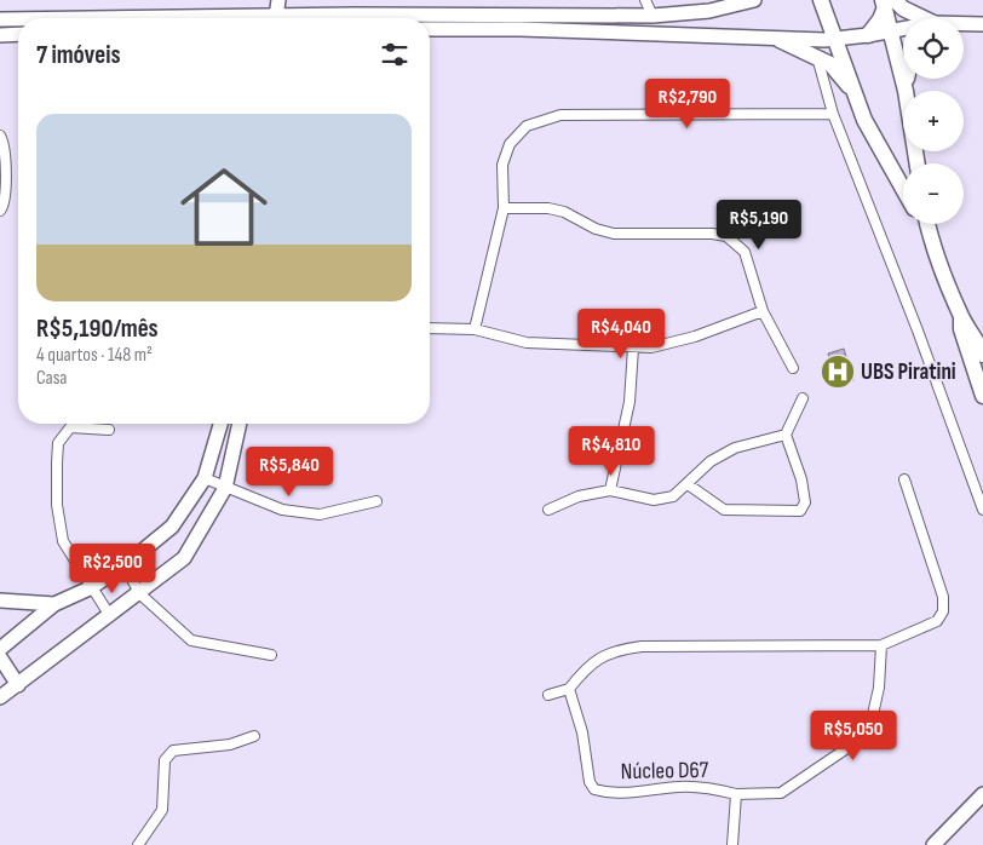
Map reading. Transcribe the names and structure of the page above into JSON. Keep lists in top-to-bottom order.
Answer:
{
  "streets": {
    "street": ["Núcleo D67"]
  },
  "places": {
    "hospital": ["UBS Piratini"]
  },
  "page": {
    "map_buttons": ["+", "−"],
    "heading": "7 imóveis",
    "price": [
      "R$2,790",
      "R$5,190",
      "R$4,040",
      "R$4,810",
      "R$5,840",
      "R$2,500",
      "R$5,050"
    ],
    "list": [
      {
        "name": "R$5,190/mês",
        "note": "4 quartos · 148 m² · Casa"
      }
    ]
  }
}
